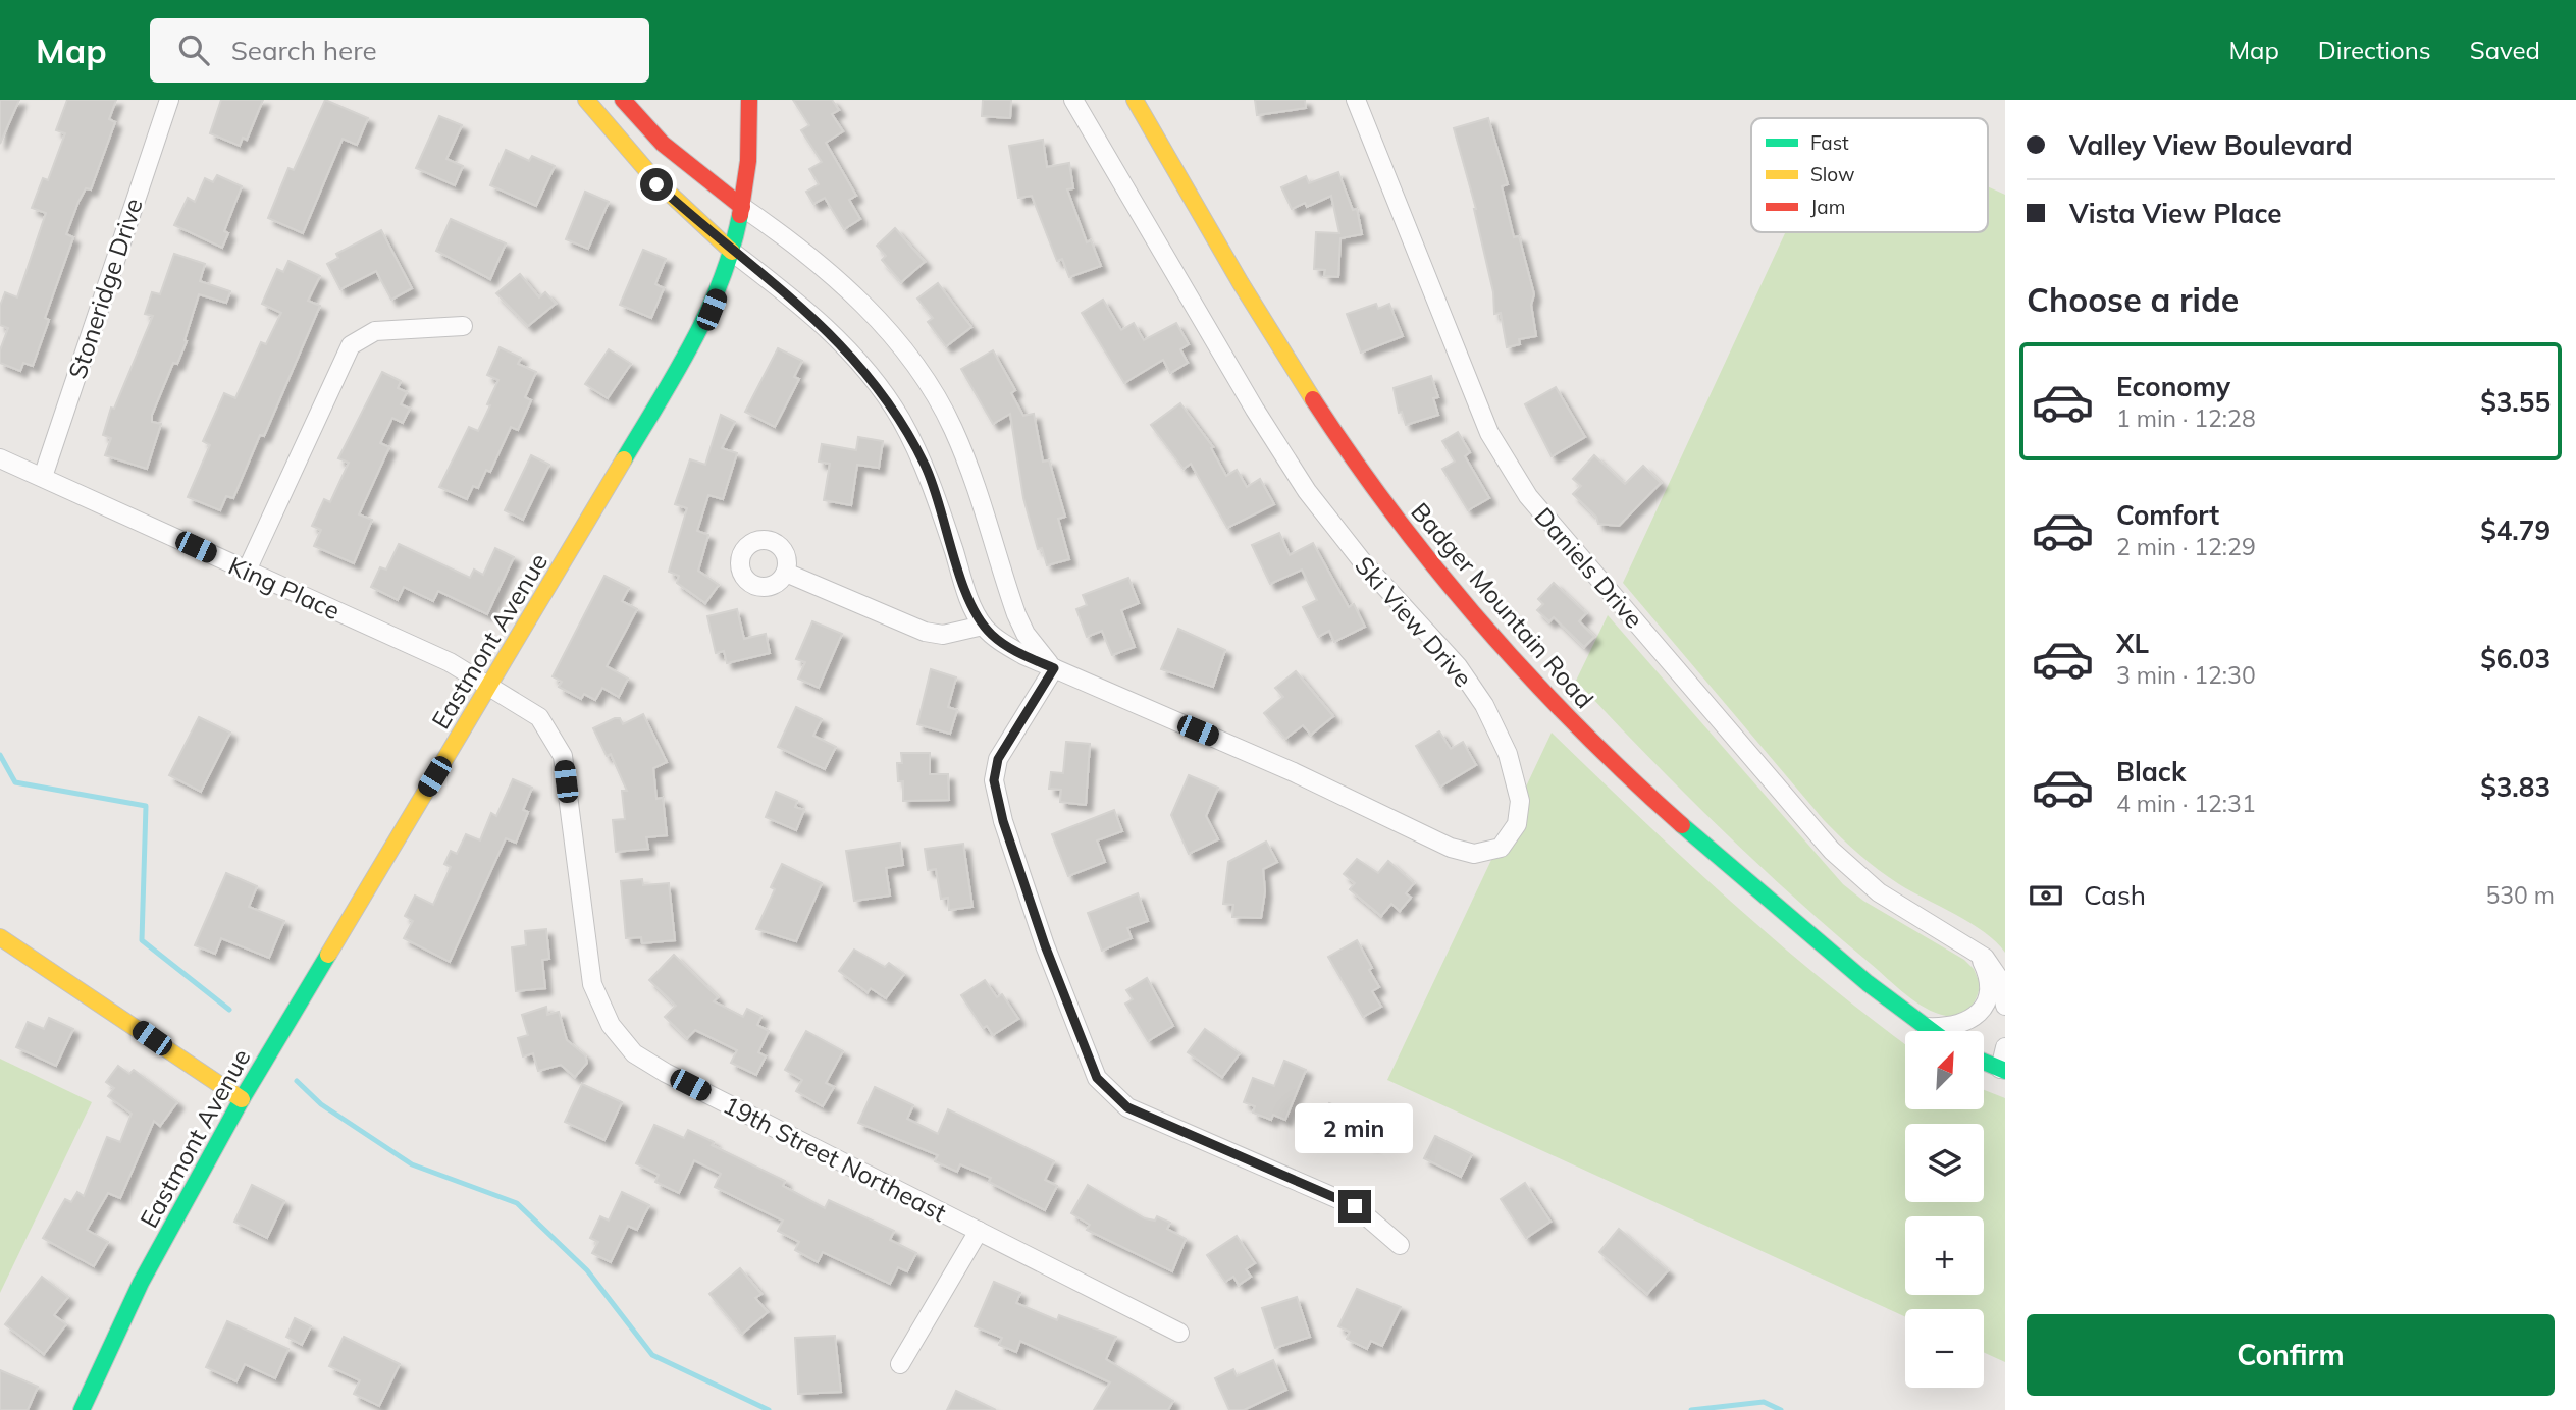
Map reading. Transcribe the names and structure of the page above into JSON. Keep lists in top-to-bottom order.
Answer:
{
  "streets": {
    "main road": ["Badger Mountain Road", "Eastmont Avenue"],
    "street": [
      "Stoneridge Drive",
      "Daniels Drive",
      "King Place",
      "Ski View Drive",
      "19th Street Northeast"
    ]
  },
  "crossings": [
    ["Stoneridge Drive", "King Place"],
    ["Daniels Drive", "Badger Mountain Road"],
    ["King Place", "Eastmont Avenue"],
    ["King Place", "19th Street Northeast"],
    ["Eastmont Avenue", "19th Street Northeast"]
  ],
  "legend": ["Fast", "Slow", "Jam"],
  "north": "top right",
  "page": {
    "header": "Map",
    "search": "Search here",
    "nav": ["Map", "Directions", "Saved"],
    "banner": ["Valley View Boulevard", "Vista View Place"],
    "heading": "Choose a ride",
    "list": [
      {
        "name": "Economy",
        "note": "1 min · 12:28",
        "value": "$3.55"
      },
      {
        "name": "Comfort",
        "note": "2 min · 12:29",
        "value": "$4.79"
      },
      {
        "name": "XL",
        "note": "3 min · 12:30",
        "value": "$6.03"
      },
      {
        "name": "Black",
        "note": "4 min · 12:31",
        "value": "$3.83"
      }
    ],
    "pay": ["Cash", "530 m"],
    "map_buttons": ["+", "−"],
    "bubble": "2 min",
    "buttons": "Confirm"
  }
}
